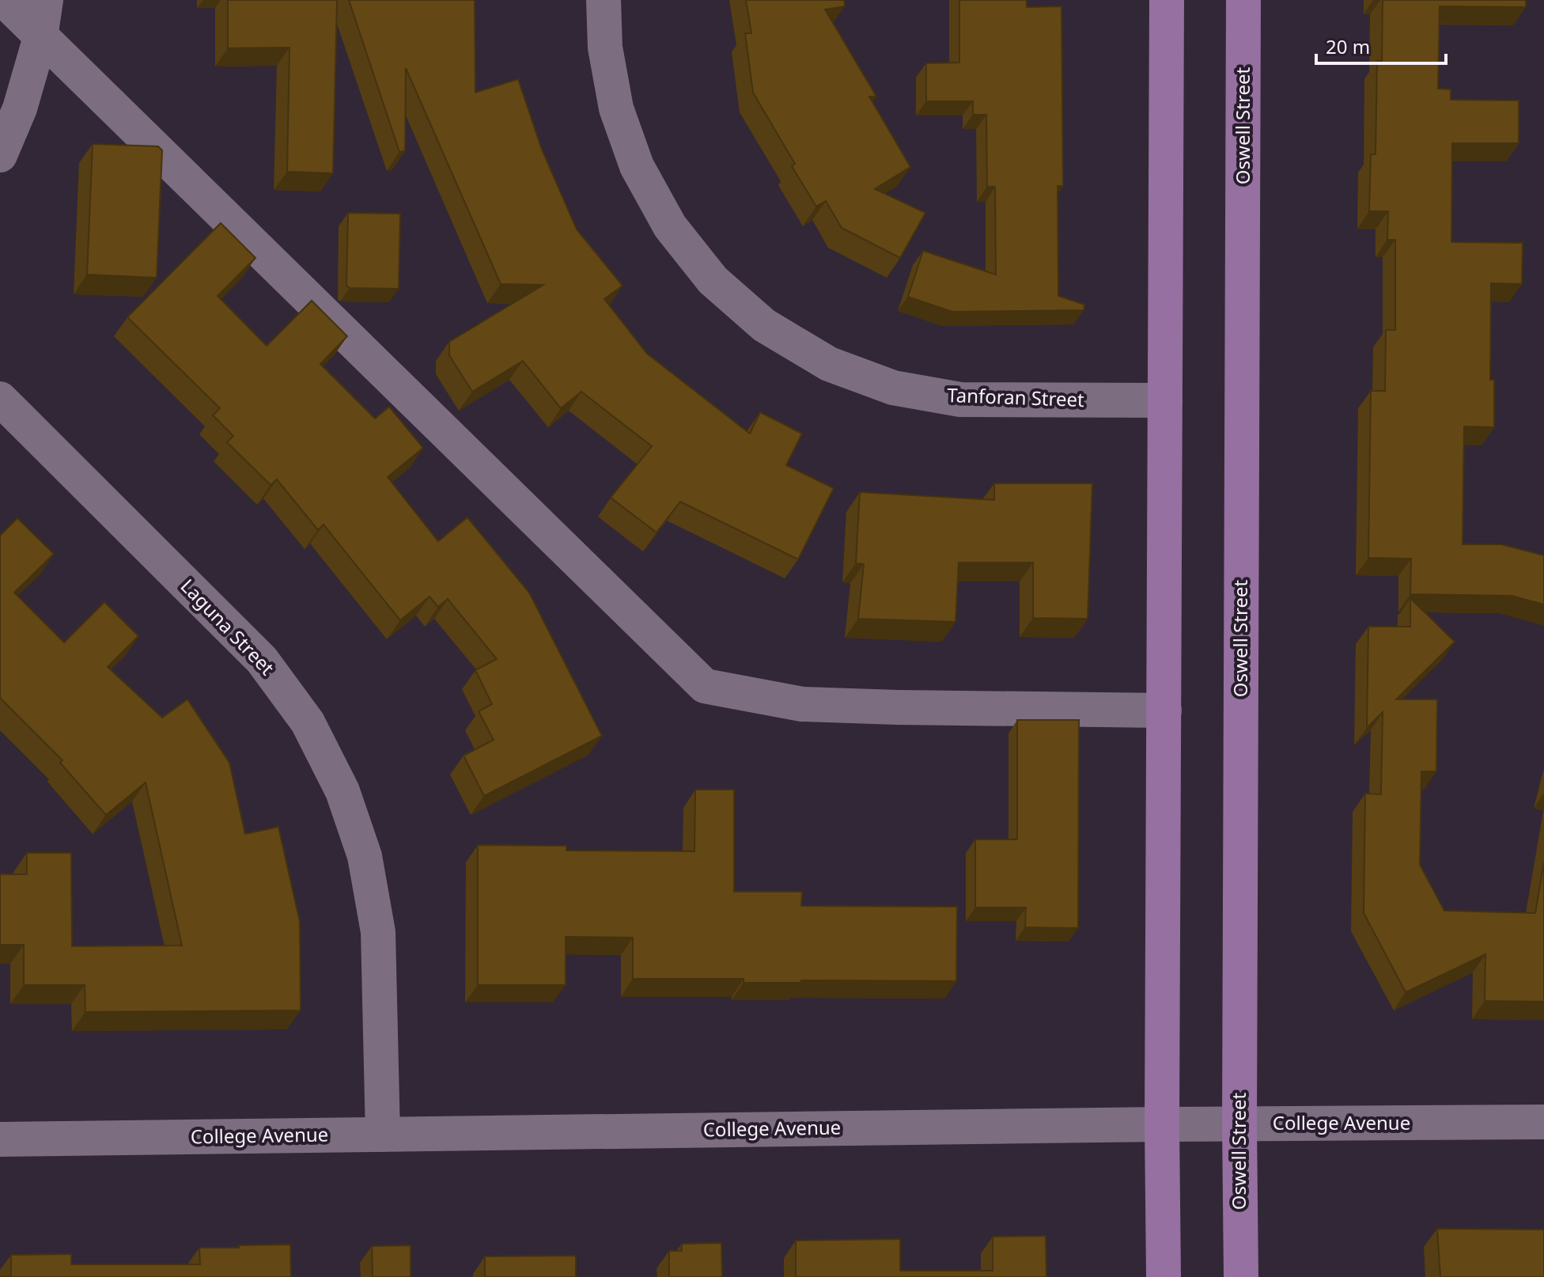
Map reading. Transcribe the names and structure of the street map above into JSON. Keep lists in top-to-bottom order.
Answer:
{
  "streets": {
    "main road": ["Oswell Street"],
    "street": ["Tanforan Street", "Laguna Street", "College Avenue"]
  },
  "crossings": [
    ["Oswell Street", "College Avenue"],
    ["Laguna Street", "College Avenue"]
  ],
  "scale_bar": "20 m"
}
